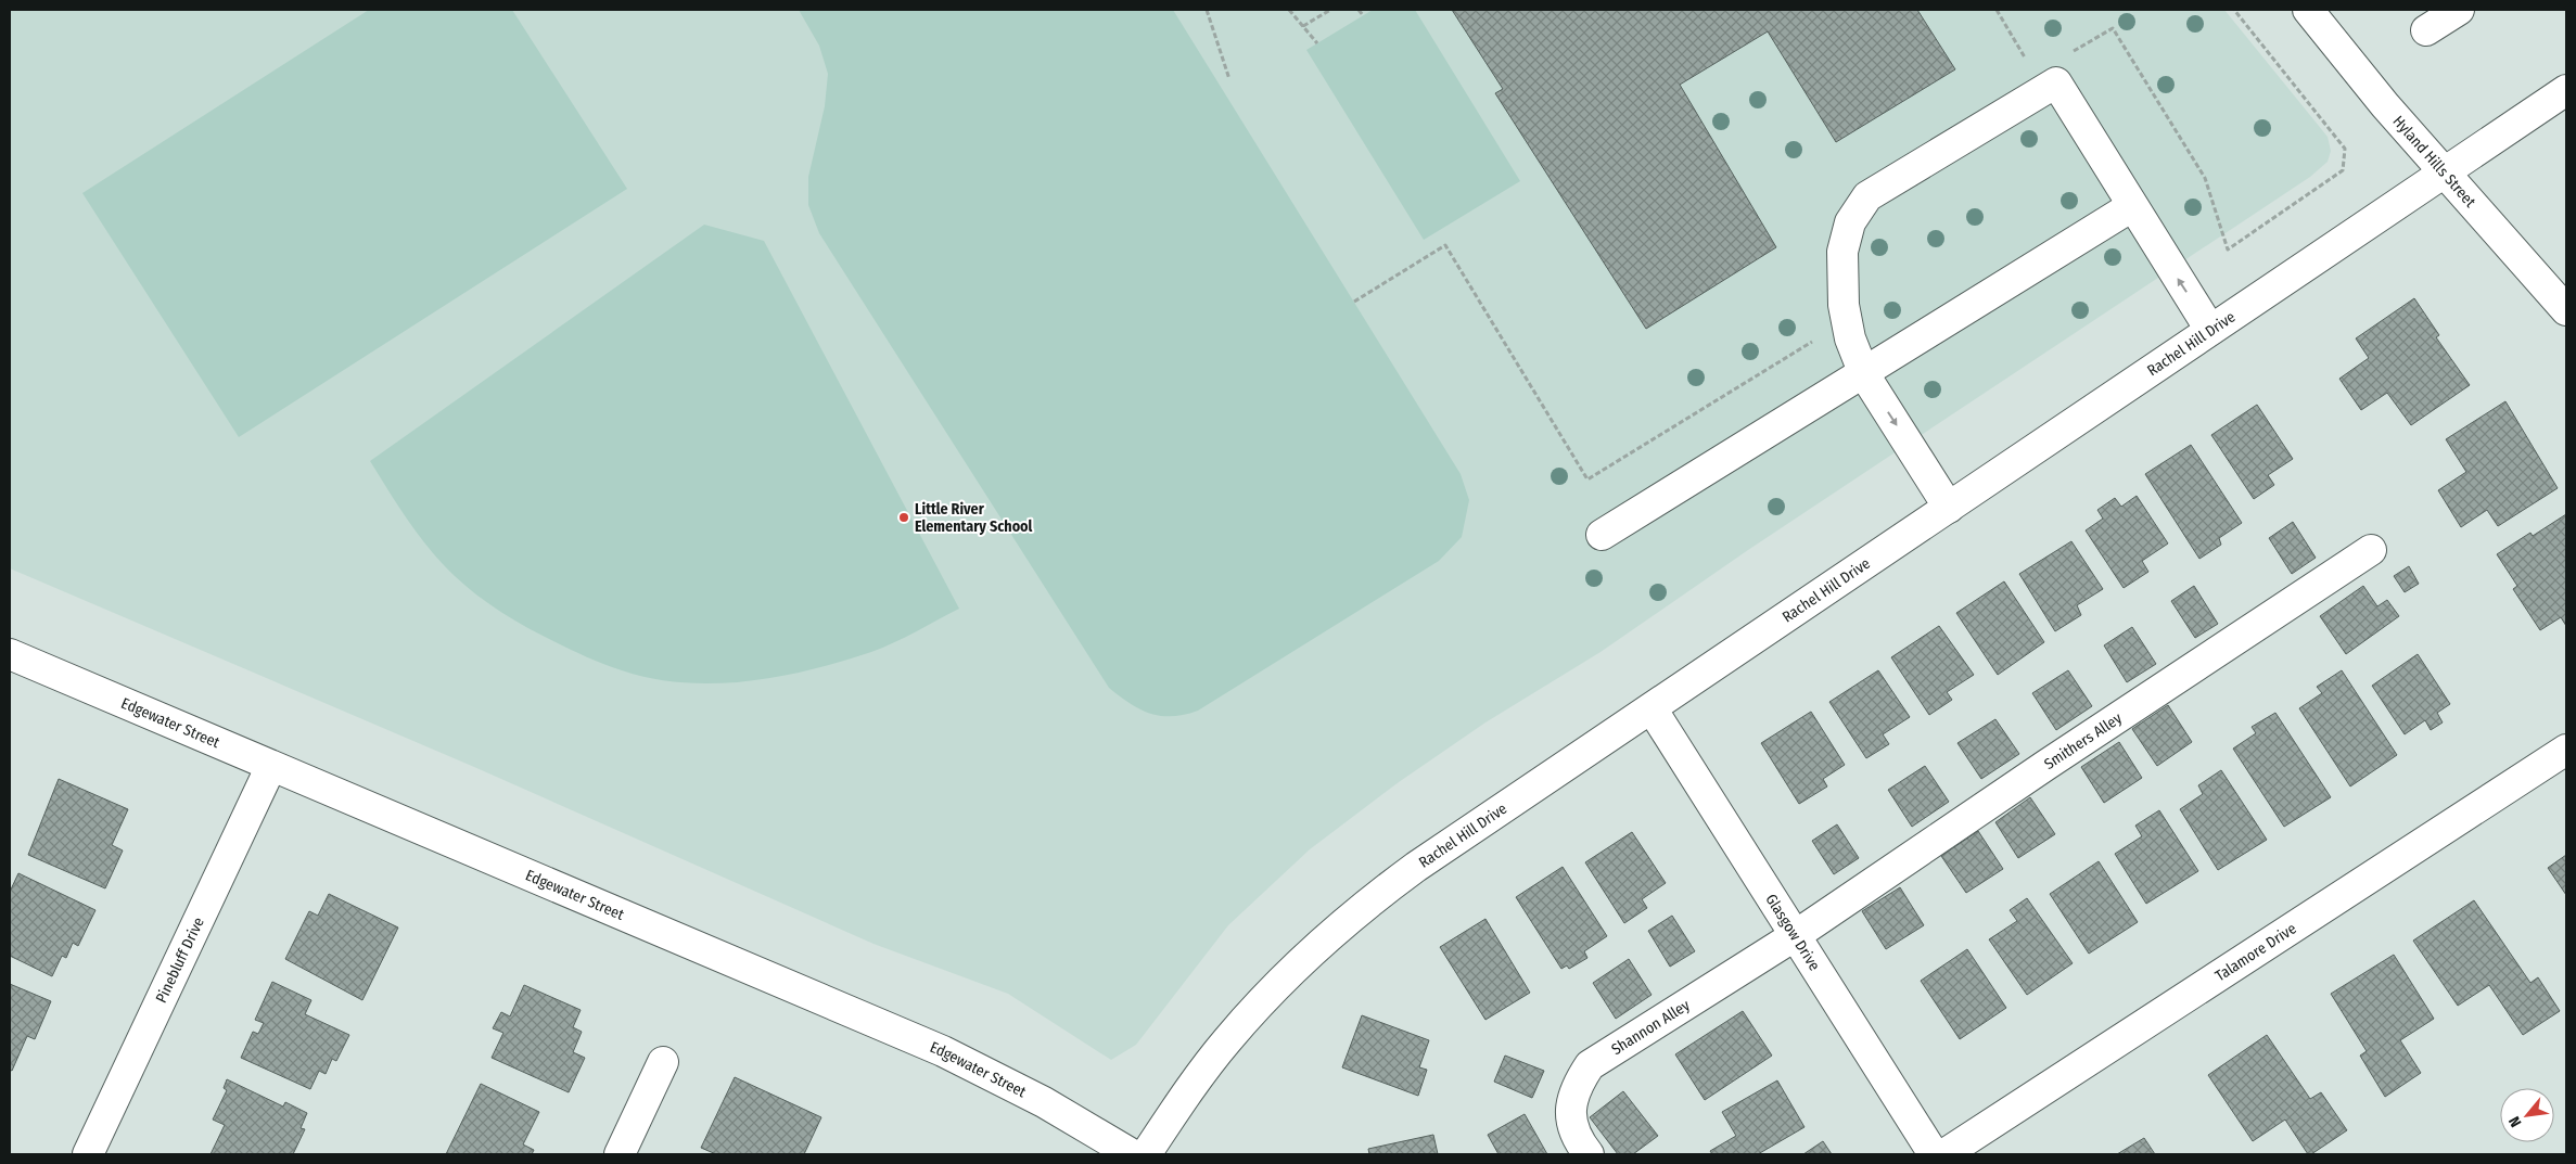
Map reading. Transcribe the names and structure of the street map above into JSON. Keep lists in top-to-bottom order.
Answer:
{
  "streets": {
    "street": [
      "Hyland Hills Street",
      "Rachel Hill Drive",
      "Edgewater Street",
      "Smithers Alley",
      "Glasgow Drive",
      "Talamore Drive",
      "Pinebluff Drive",
      "Shannon Alley"
    ]
  },
  "crossings": [
    ["Hyland Hills Street", "Rachel Hill Drive"],
    ["Rachel Hill Drive", "Glasgow Drive"],
    ["Edgewater Street", "Pinebluff Drive"],
    ["Smithers Alley", "Glasgow Drive"],
    ["Smithers Alley", "Shannon Alley"],
    ["Glasgow Drive", "Shannon Alley"]
  ],
  "places": ["Little River Elementary School"],
  "north": "bottom left"
}
